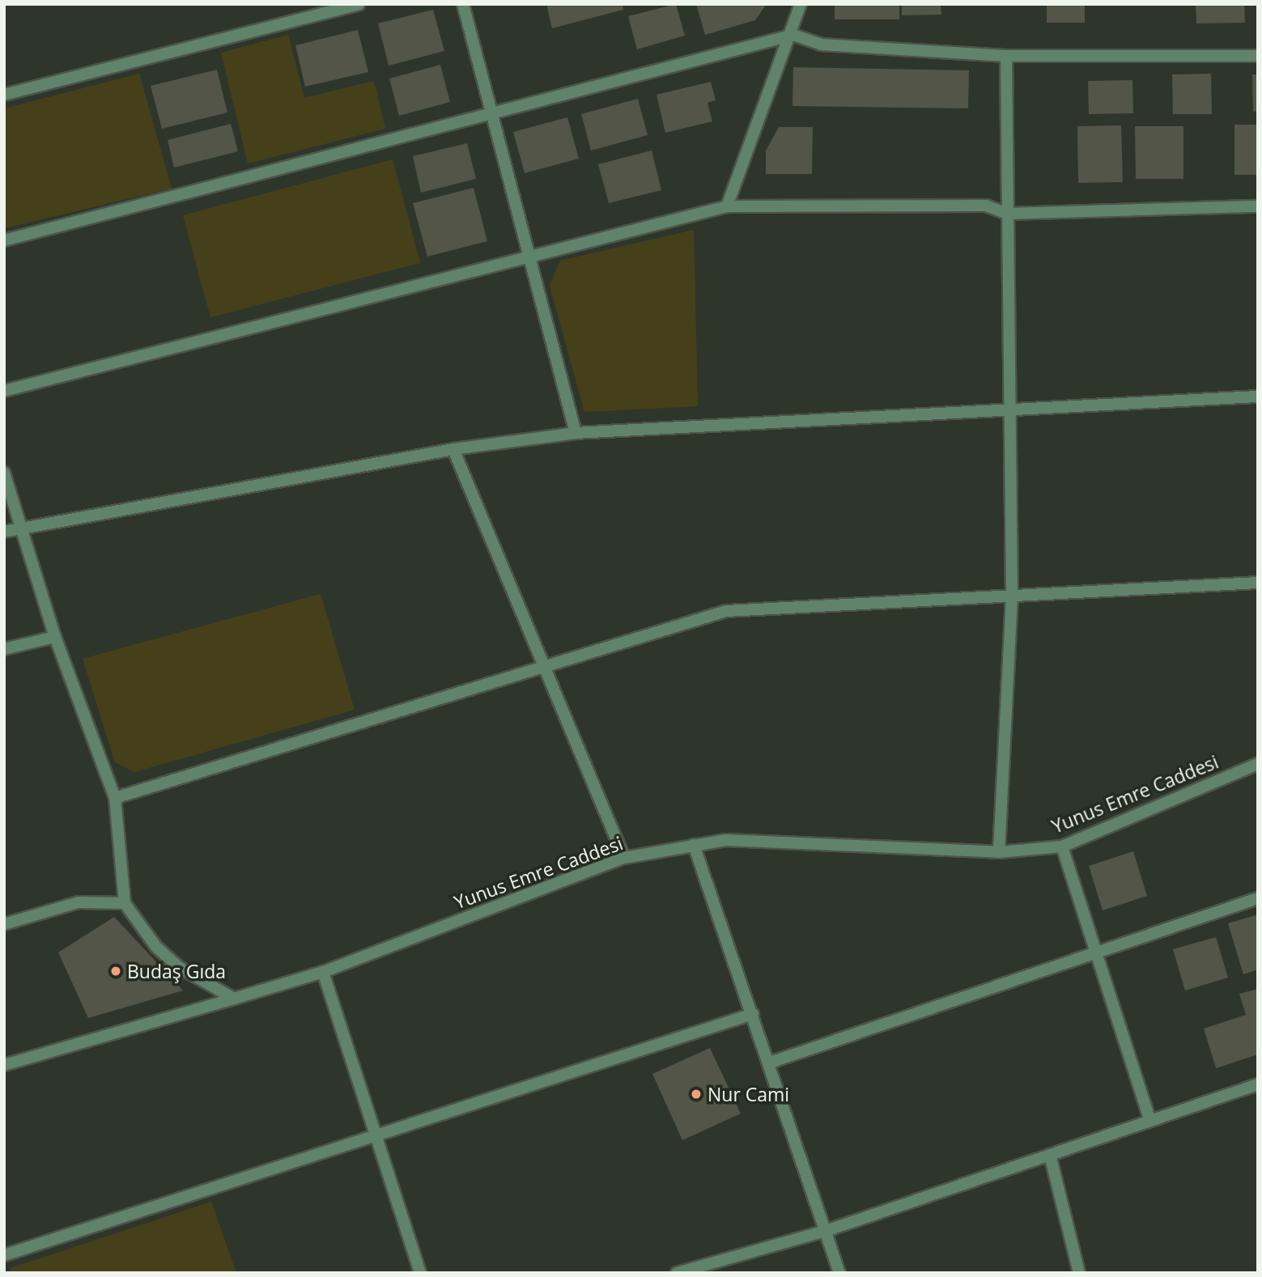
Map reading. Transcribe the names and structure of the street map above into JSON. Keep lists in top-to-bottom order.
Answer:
{
  "streets": {
    "street": ["Yunus Emre Caddesi"]
  },
  "places": ["Budaş Gıda", "Nur Cami"]
}
